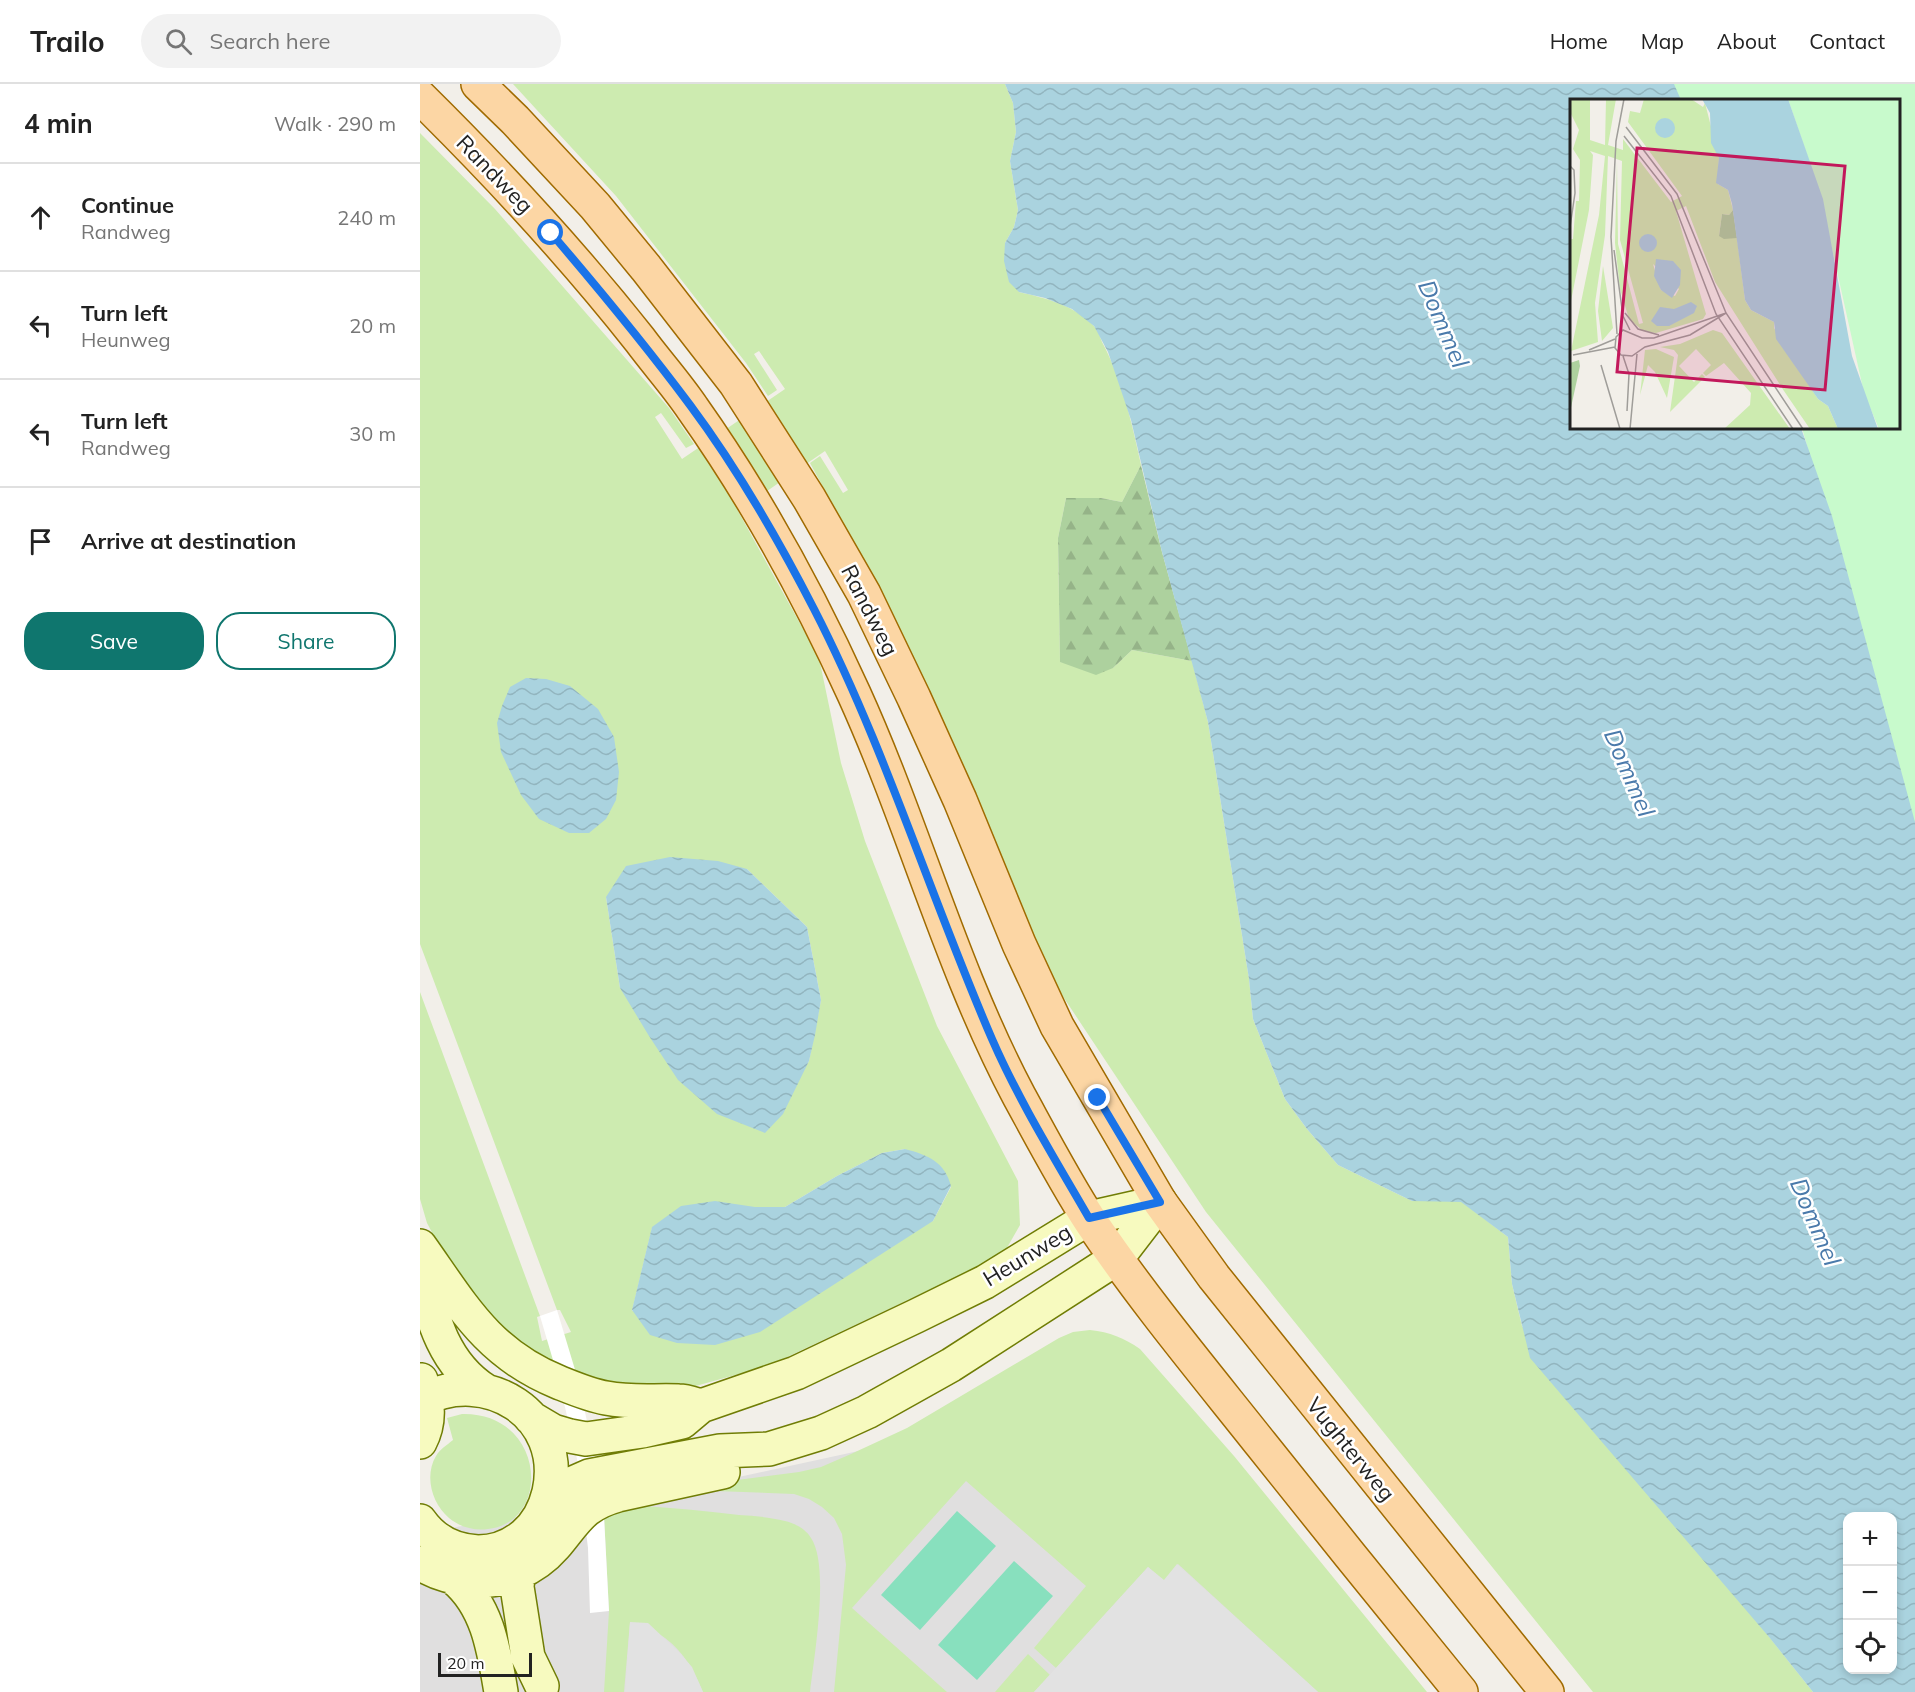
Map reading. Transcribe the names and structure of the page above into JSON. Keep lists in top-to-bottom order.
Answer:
{
  "streets": {
    "main road": ["Randweg", "Heunweg", "Vughterweg"]
  },
  "crossings": [
    ["Randweg", "Heunweg"],
    ["Randweg", "Vughterweg"],
    ["Heunweg", "Vughterweg"]
  ],
  "water": ["Dommel"],
  "scale_bar": "20 m",
  "page": {
    "header": "Trailo",
    "search": "Search here",
    "nav": [
      "Home",
      "Map",
      "About",
      "Contact"
    ],
    "heading": ["4 min", "Walk · 290 m"],
    "list": [
      ["Continue", "Randweg", "240 m"],
      ["Turn left", "Heunweg", "20 m"],
      ["Turn left", "Randweg", "30 m"],
      "Arrive at destination"
    ],
    "buttons": ["Save", "Share"],
    "map_buttons": ["+", "−"],
    "scale": "20 m"
  }
}
